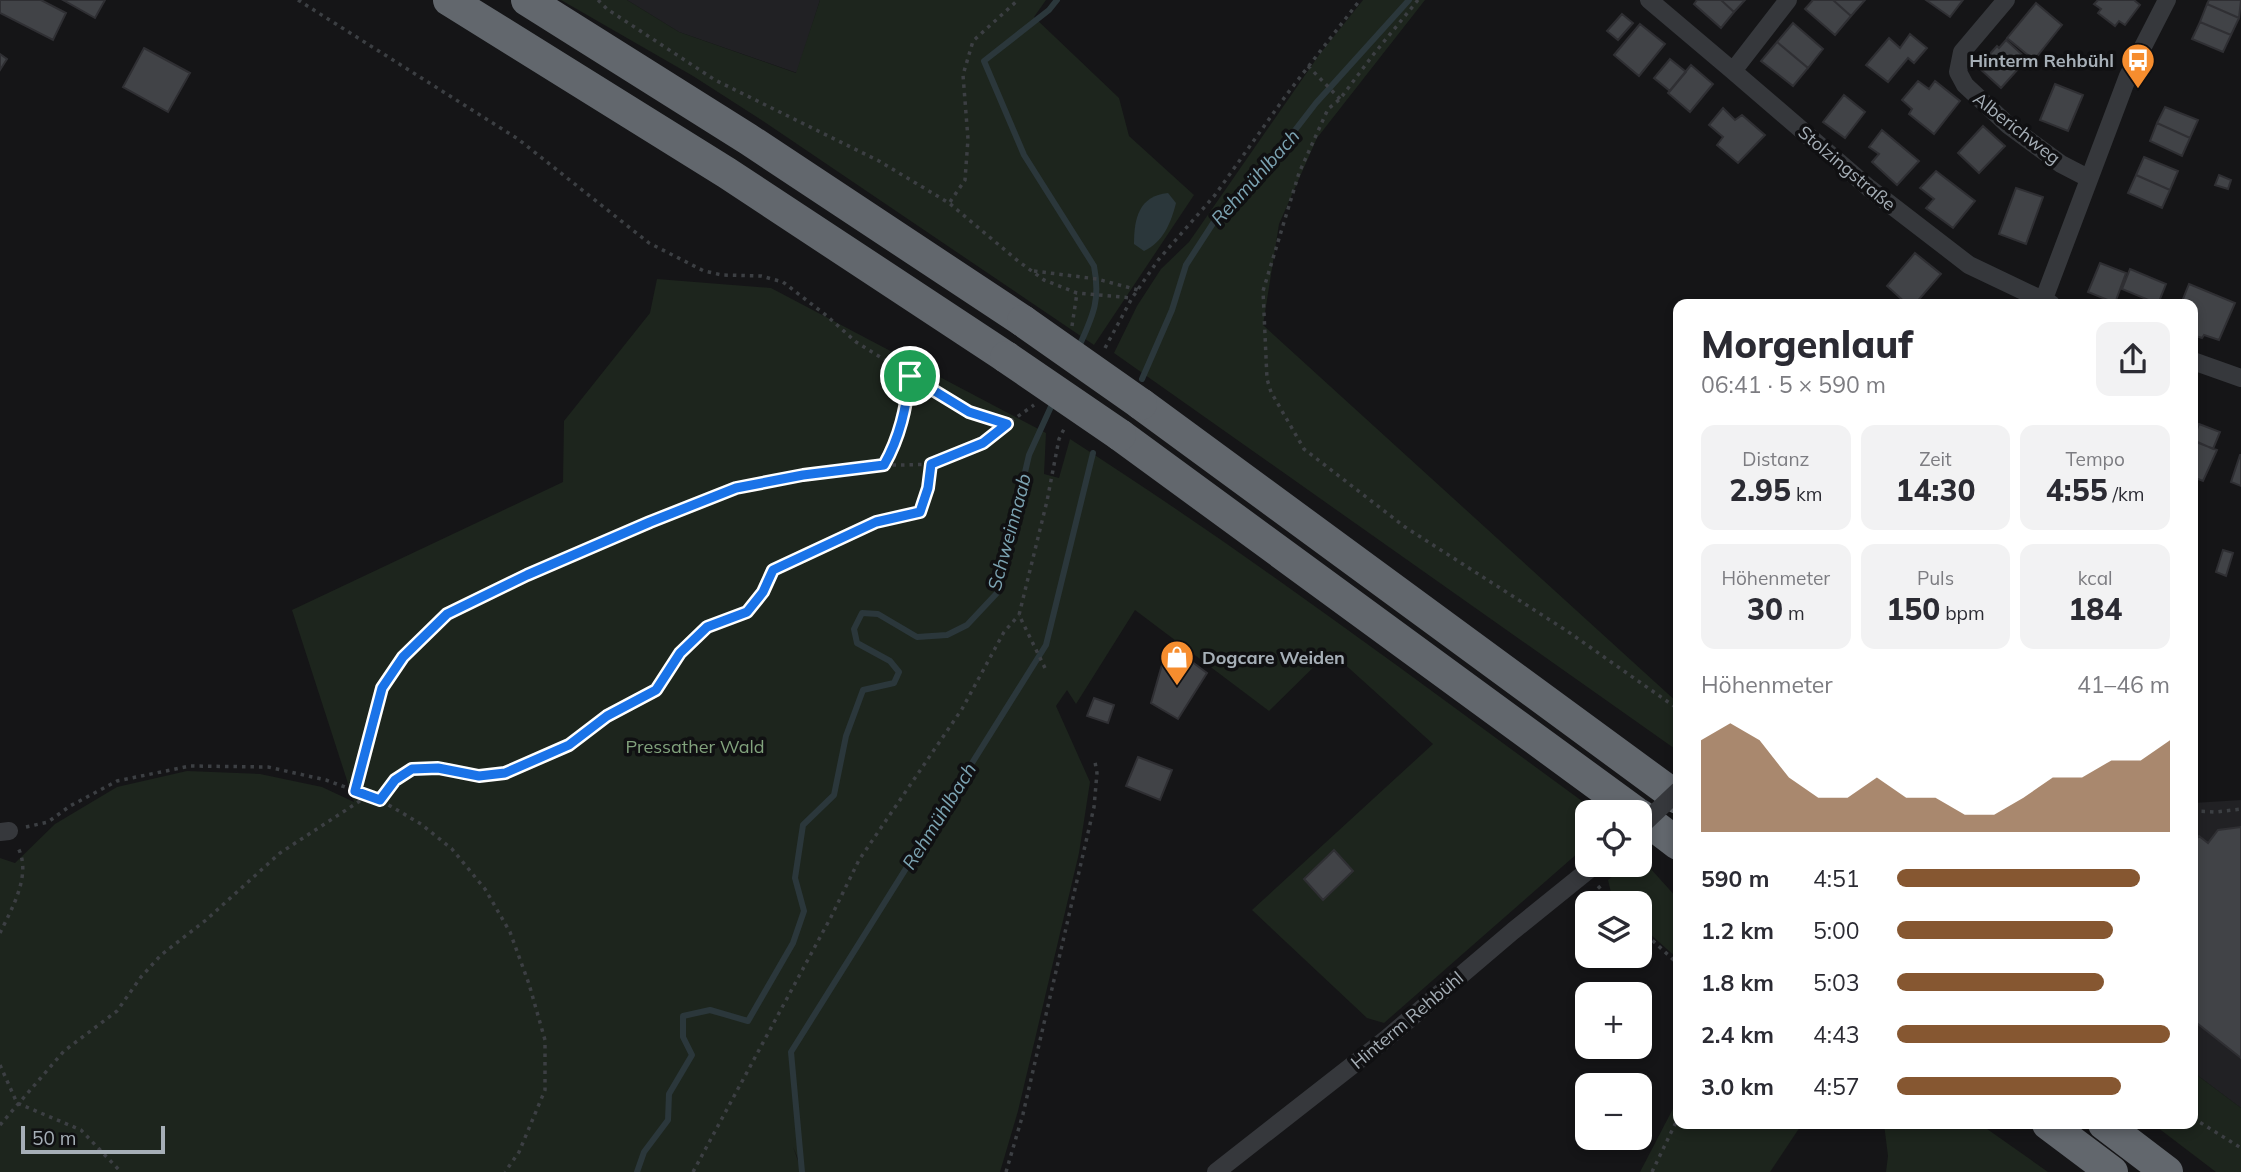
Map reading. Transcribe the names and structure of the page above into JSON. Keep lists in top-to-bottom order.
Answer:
{
  "streets": {
    "street": ["Alberichweg", "Stolzingstraße", "Hinterm Rehbühl"]
  },
  "water": ["Rehmühlbach", "Schweinnaab"],
  "parks": ["Pressather Wald"],
  "places": {
    "bus stop": ["Hinterm Rehbühl"],
    "shop": ["Dogcare Weiden"]
  },
  "scale_bar": "50 m",
  "page": {
    "heading": ["Morgenlauf", "06:41 · 5 × 590 m"],
    "stats": [
      ["Distanz", "2.95 km"],
      ["Zeit", "14:30"],
      ["Tempo", "4:55 /km"],
      ["Höhenmeter", "30 m"],
      ["Puls", "150 bpm"],
      ["kcal", "184"]
    ],
    "chart": ["Höhenmeter", "41–46 m"],
    "map_buttons": ["+", "−"],
    "list": [
      {
        "name": "590 m",
        "note": "4:51"
      },
      {
        "name": "1.2 km",
        "note": "5:00"
      },
      {
        "name": "1.8 km",
        "note": "5:03"
      },
      {
        "name": "2.4 km",
        "note": "4:43"
      },
      {
        "name": "3.0 km",
        "note": "4:57"
      }
    ],
    "scale": "50 m"
  }
}
